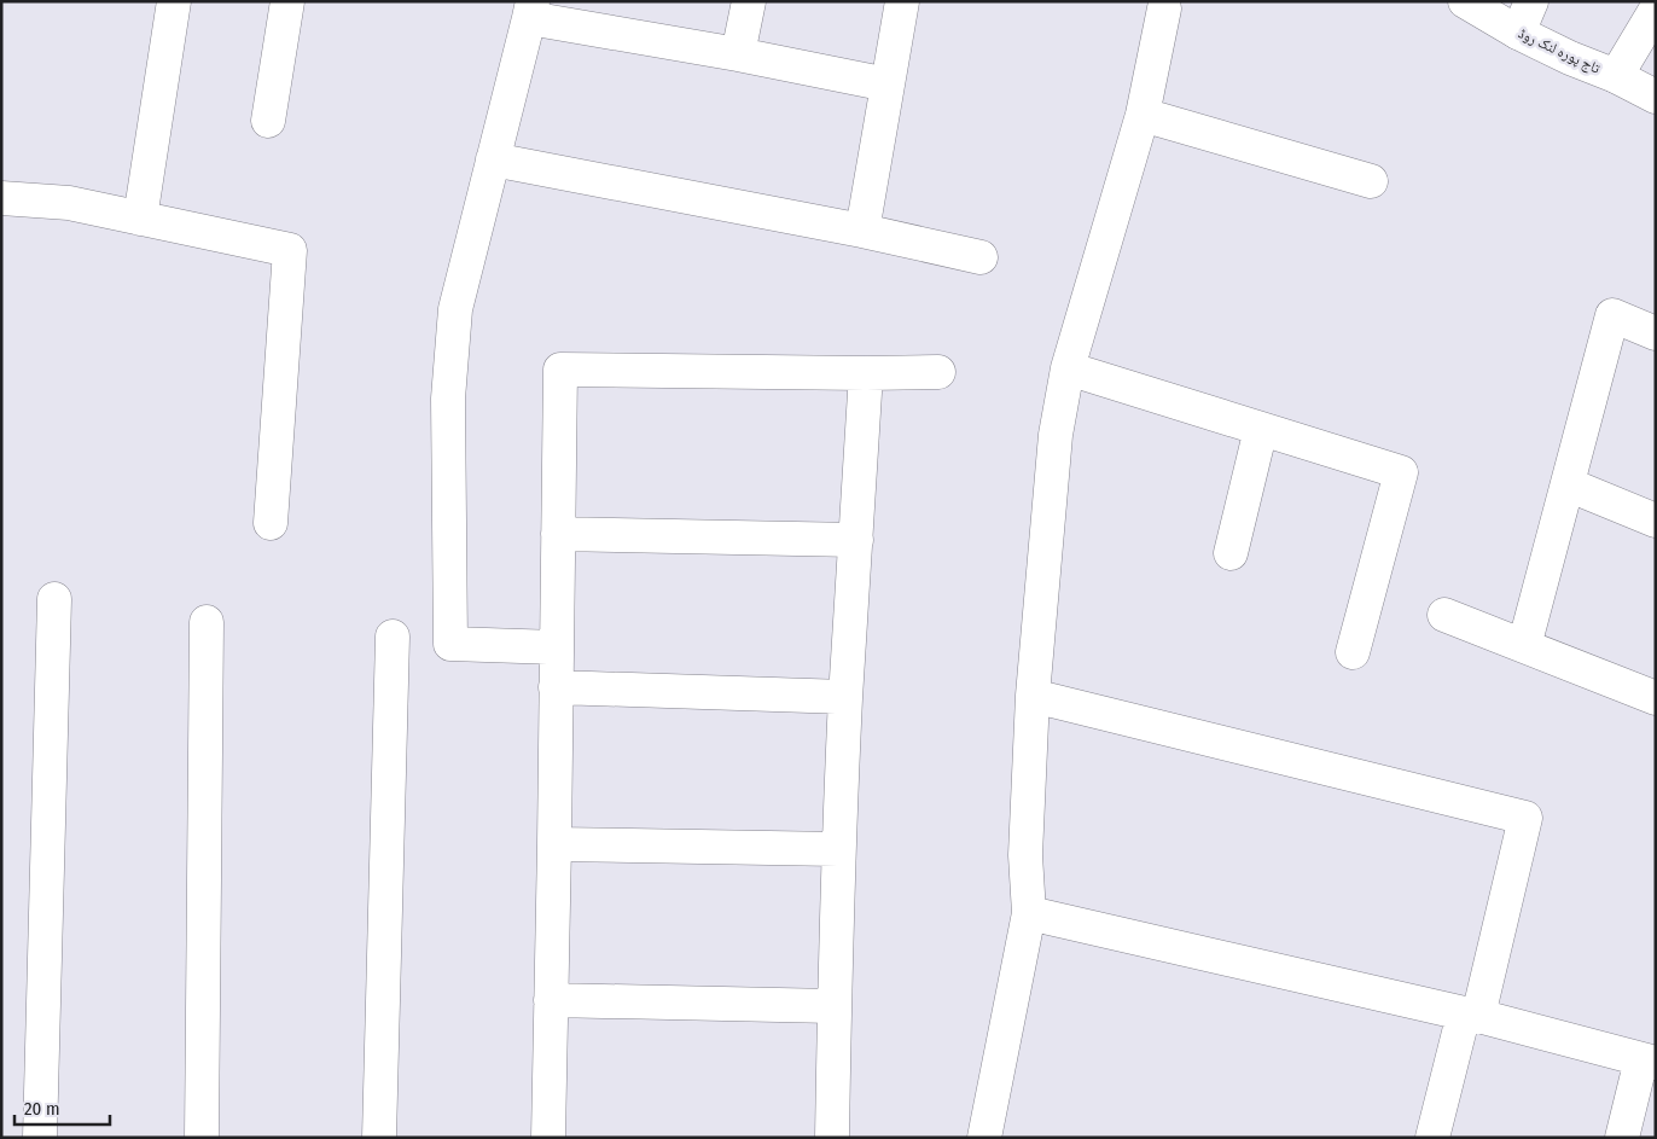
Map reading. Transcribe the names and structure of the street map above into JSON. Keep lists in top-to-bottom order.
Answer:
{
  "streets": {
    "street": ["تاج پورہ لنک روڈ"]
  },
  "scale_bar": "20 m"
}
